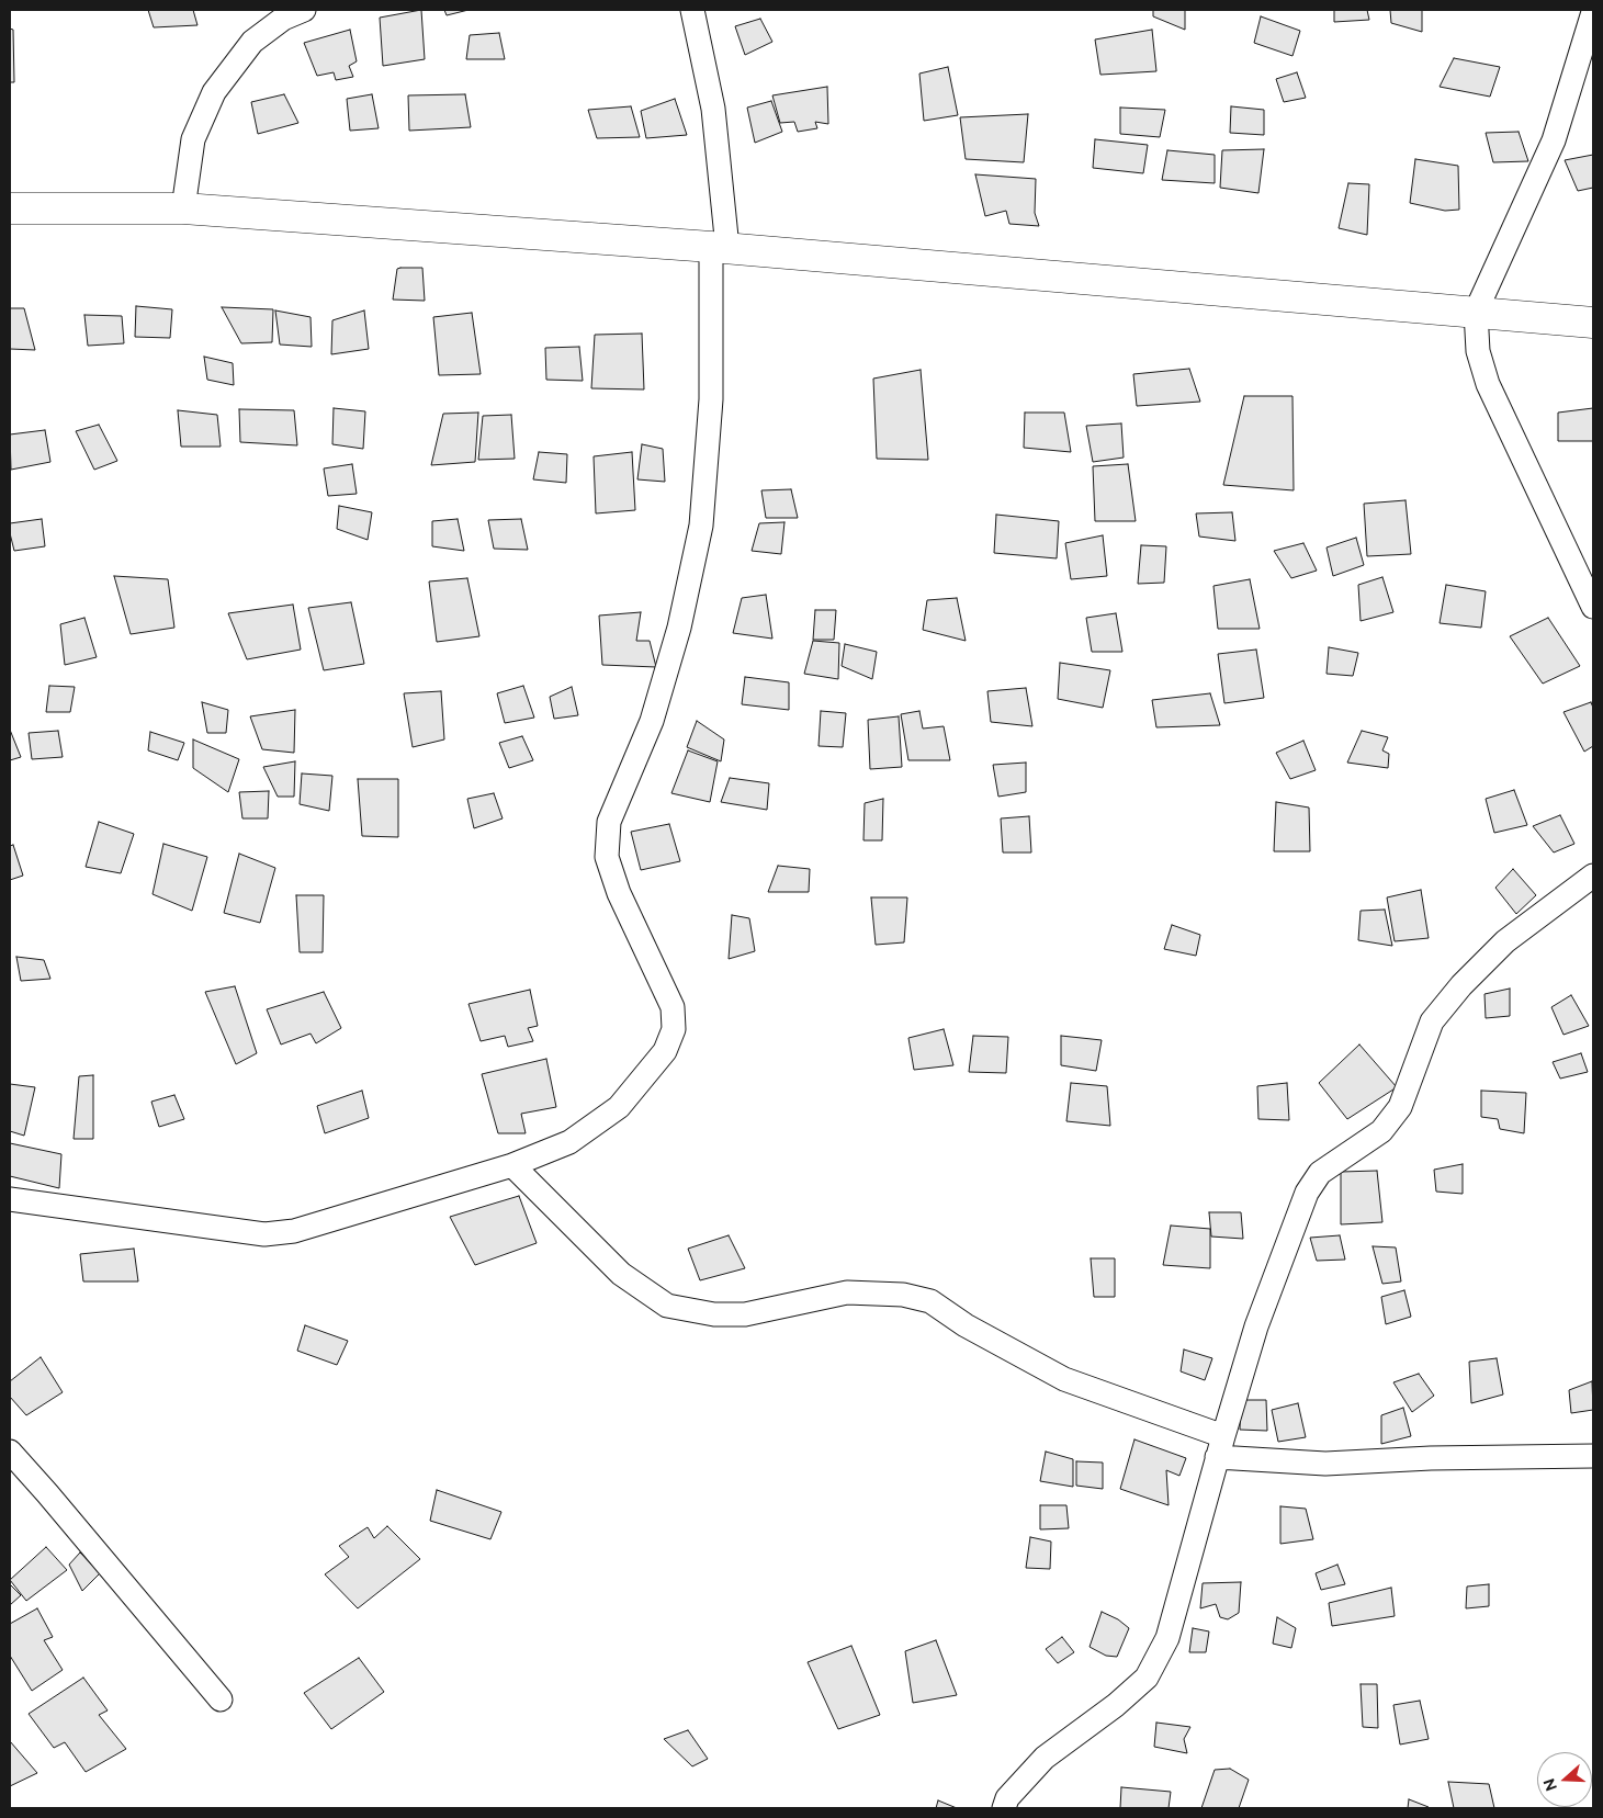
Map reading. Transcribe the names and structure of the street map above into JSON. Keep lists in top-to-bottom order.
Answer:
{
  "north": "left"
}
